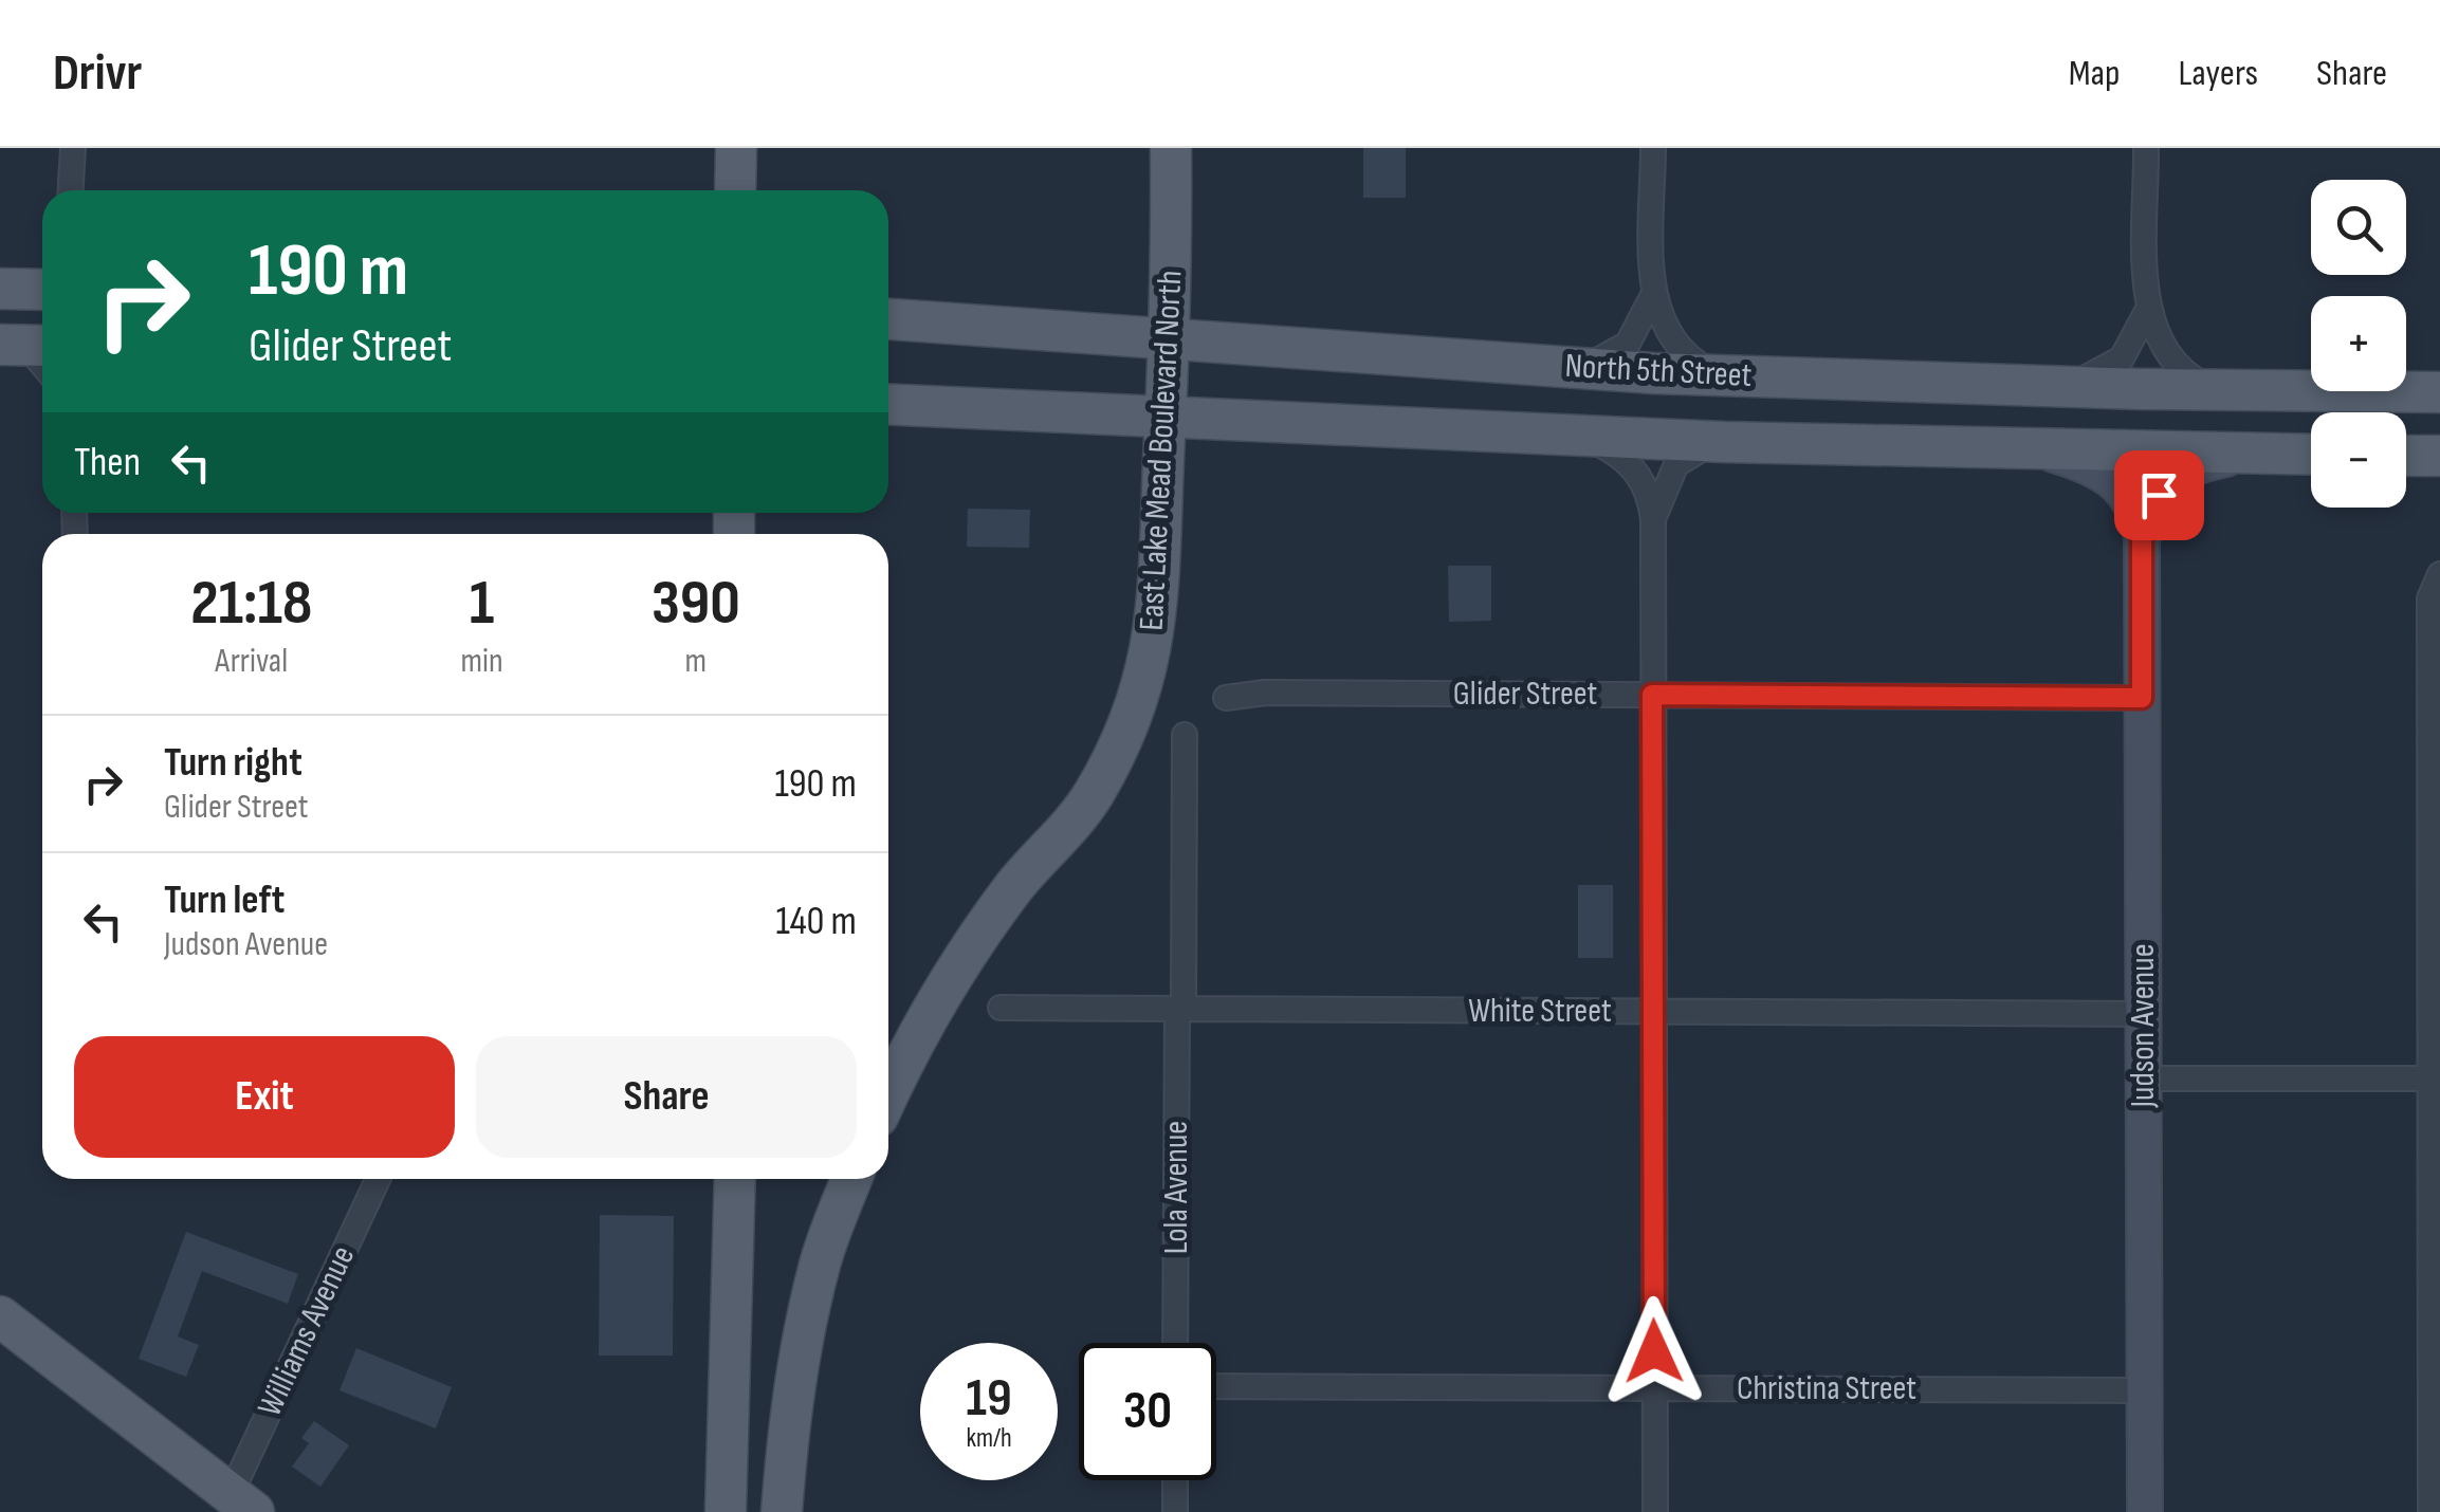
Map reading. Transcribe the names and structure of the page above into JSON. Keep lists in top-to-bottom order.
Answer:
{
  "streets": {
    "main road": ["North 5th Street", "East Lake Mead Boulevard North"],
    "street": [
      "Glider Street",
      "White Street",
      "Judson Avenue",
      "Lola Avenue",
      "Williams Avenue",
      "Christina Street"
    ]
  },
  "crossings": [
    ["North 5th Street", "East Lake Mead Boulevard North"],
    ["North 5th Street", "Judson Avenue"],
    ["Glider Street", "Judson Avenue"],
    ["White Street", "Judson Avenue"],
    ["White Street", "Lola Avenue"],
    ["Judson Avenue", "Christina Street"]
  ],
  "page": {
    "header": "Drivr",
    "nav": ["Map", "Layers", "Share"],
    "map_buttons": ["+", "−"],
    "turn": ["190 m", "Glider Street"],
    "then": "Then",
    "eta": [
      "21:18",
      "Arrival",
      "1",
      "min",
      "390",
      "m"
    ],
    "list": [
      {
        "name": "Turn right",
        "note": "Glider Street",
        "value": "190 m"
      },
      {
        "name": "Turn left",
        "note": "Judson Avenue",
        "value": "140 m"
      }
    ],
    "buttons": ["Exit", "Share"],
    "speed": "19 km/h",
    "limit": "30"
  }
}
